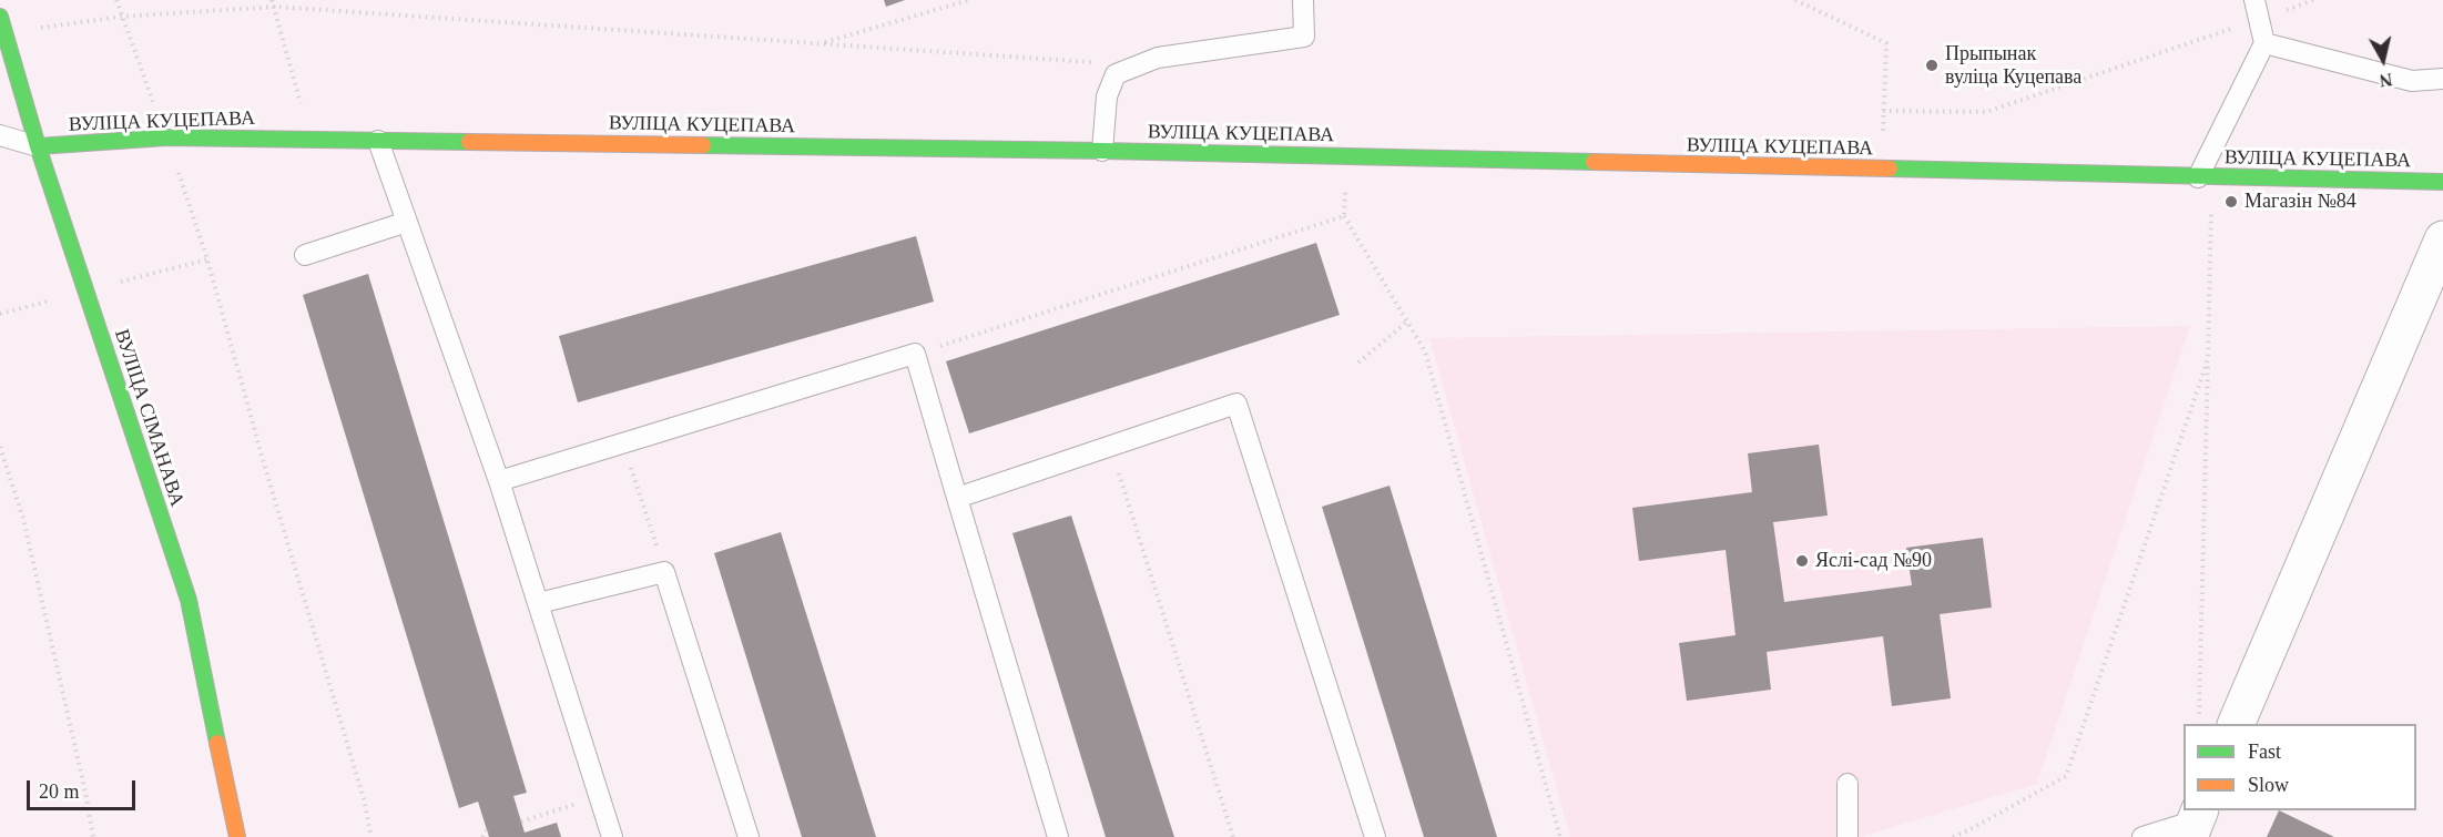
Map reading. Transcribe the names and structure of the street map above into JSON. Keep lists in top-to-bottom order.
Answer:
{
  "streets": {
    "main road": ["ВУЛІЦА КУЦЕПАВА", "ВУЛІЦА СІМАНАВА"]
  },
  "crossings": [
    ["ВУЛІЦА КУЦЕПАВА", "ВУЛІЦА СІМАНАВА"]
  ],
  "places": ["Прыпынак вуліца Куцепава", "Магазін №84", "Яслі-сад №90"],
  "legend": ["Fast", "Slow"],
  "scale_bar": "20 m",
  "north": "bottom"
}
